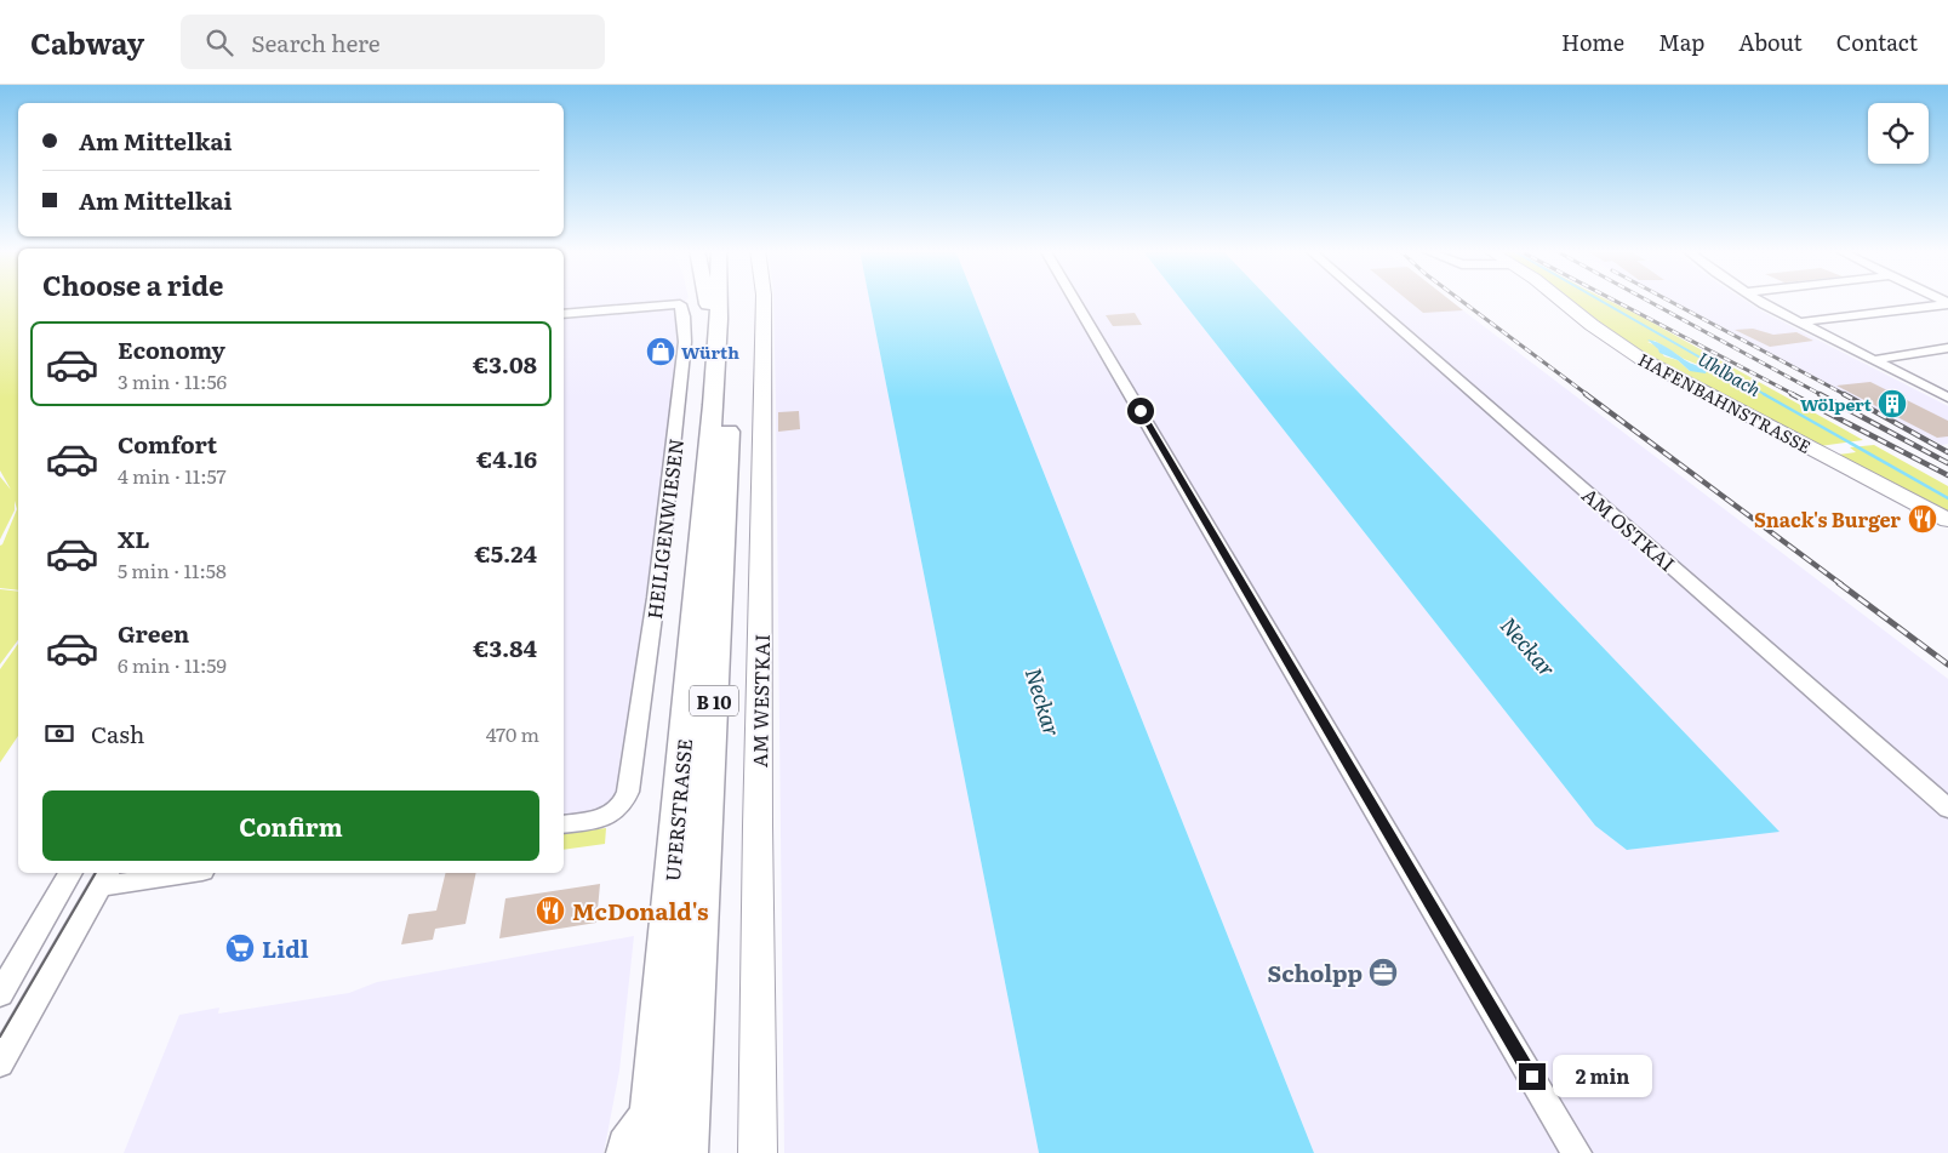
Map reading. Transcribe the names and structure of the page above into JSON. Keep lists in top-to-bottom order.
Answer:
{
  "streets": {
    "highway": ["B 10", "UFERSTRASSE"],
    "main road": ["HAFENBAHNSTRASSE", "AM WESTKAI"],
    "street": ["HEILIGENWIESEN", "AM OSTKAI"]
  },
  "crossings": [
    ["B 10", "UFERSTRASSE"]
  ],
  "water": ["Uhlbach", "Neckar"],
  "places": {
    "shop": ["Würth"],
    "building": ["Wölpert"],
    "restaurant": ["Snack's Burger", "McDonald's"],
    "supermarket": ["Lidl"],
    "office": ["Scholpp"]
  },
  "page": {
    "header": "Cabway",
    "search": "Search here",
    "nav": [
      "Home",
      "Map",
      "About",
      "Contact"
    ],
    "banner": ["Am Mittelkai", "Am Mittelkai"],
    "heading": "Choose a ride",
    "list": [
      {
        "name": "Economy",
        "note": "3 min · 11:56",
        "value": "€3.08"
      },
      {
        "name": "Comfort",
        "note": "4 min · 11:57",
        "value": "€4.16"
      },
      {
        "name": "XL",
        "note": "5 min · 11:58",
        "value": "€5.24"
      },
      {
        "name": "Green",
        "note": "6 min · 11:59",
        "value": "€3.84"
      }
    ],
    "pay": ["Cash", "470 m"],
    "buttons": "Confirm",
    "bubble": "2 min"
  }
}
